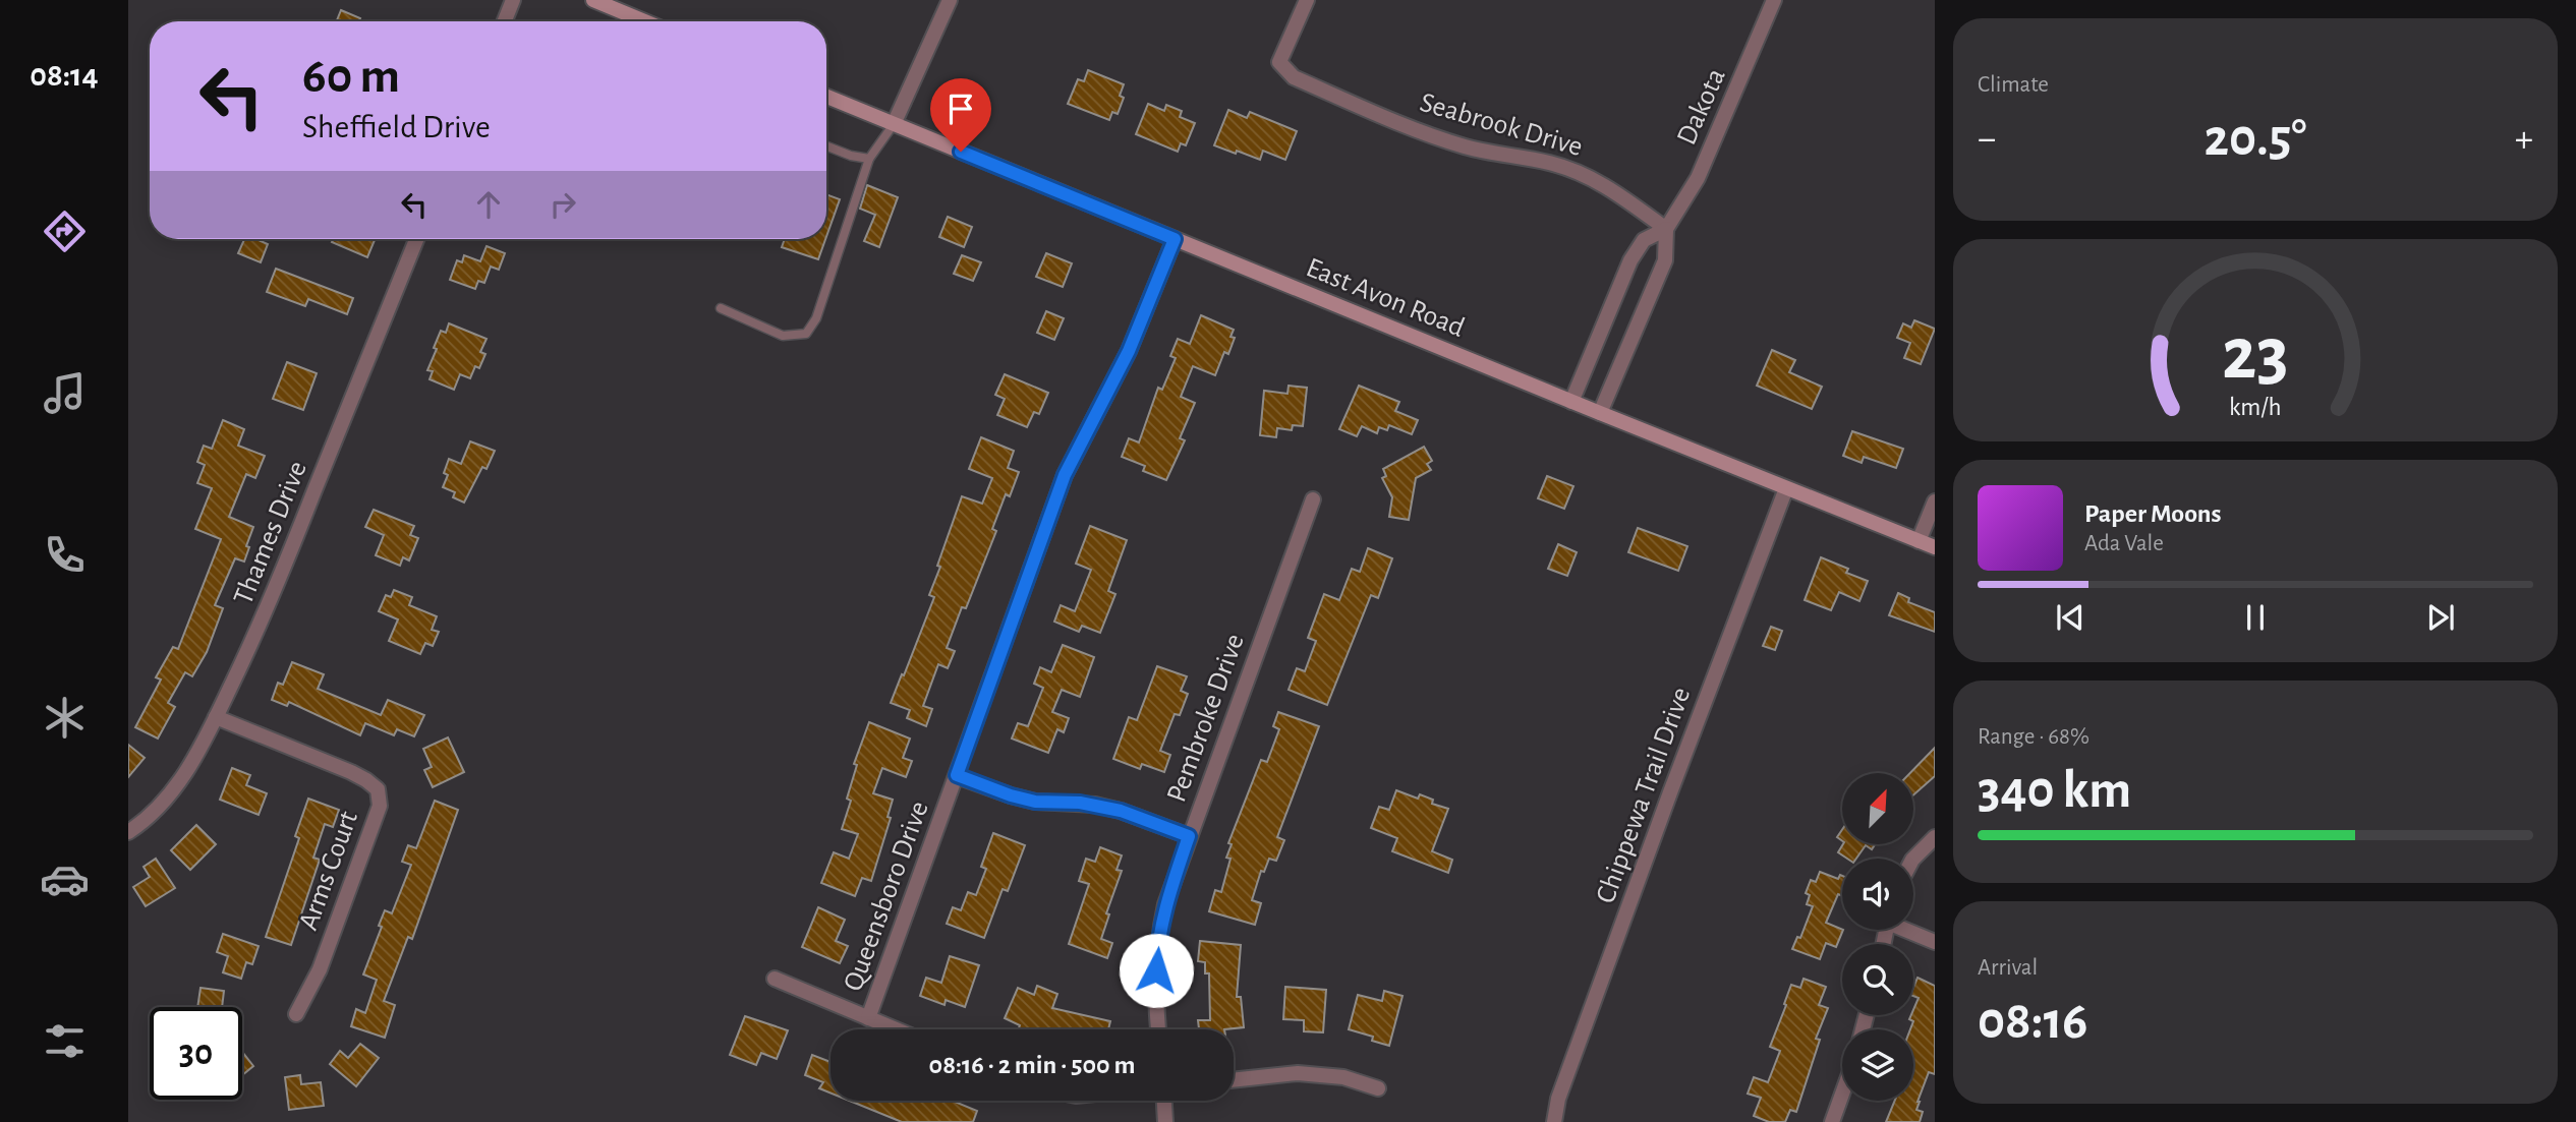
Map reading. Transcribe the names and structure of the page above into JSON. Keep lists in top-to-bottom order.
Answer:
{
  "streets": {
    "main road": ["East Avon Road"],
    "street": [
      "Dakota",
      "Seabrook Drive",
      "Thames Drive",
      "Pembroke Drive",
      "Chippewa Trail Drive",
      "Arms Court",
      "Queensboro Drive"
    ]
  },
  "crossings": [
    ["Dakota", "Seabrook Drive"],
    ["Dakota", "East Avon Road"],
    ["East Avon Road", "Chippewa Trail Drive"],
    ["East Avon Road", "Queensboro Drive"],
    ["Thames Drive", "Arms Court"]
  ],
  "north": "top right",
  "page": {
    "tabs": "08:14",
    "tile": [
      "Climate",
      ["Range · 68%", "340 km"],
      ["Arrival", "08:16"]
    ],
    "turn": ["60 m", "Sheffield Drive"],
    "heat": ["−", "20.5°", "+"],
    "song": ["Paper Moons", "Ada Vale"],
    "limit": "30",
    "trip": "08:16 · 2 min · 500 m",
    "gauge": ["23", "km/h"]
  }
}
